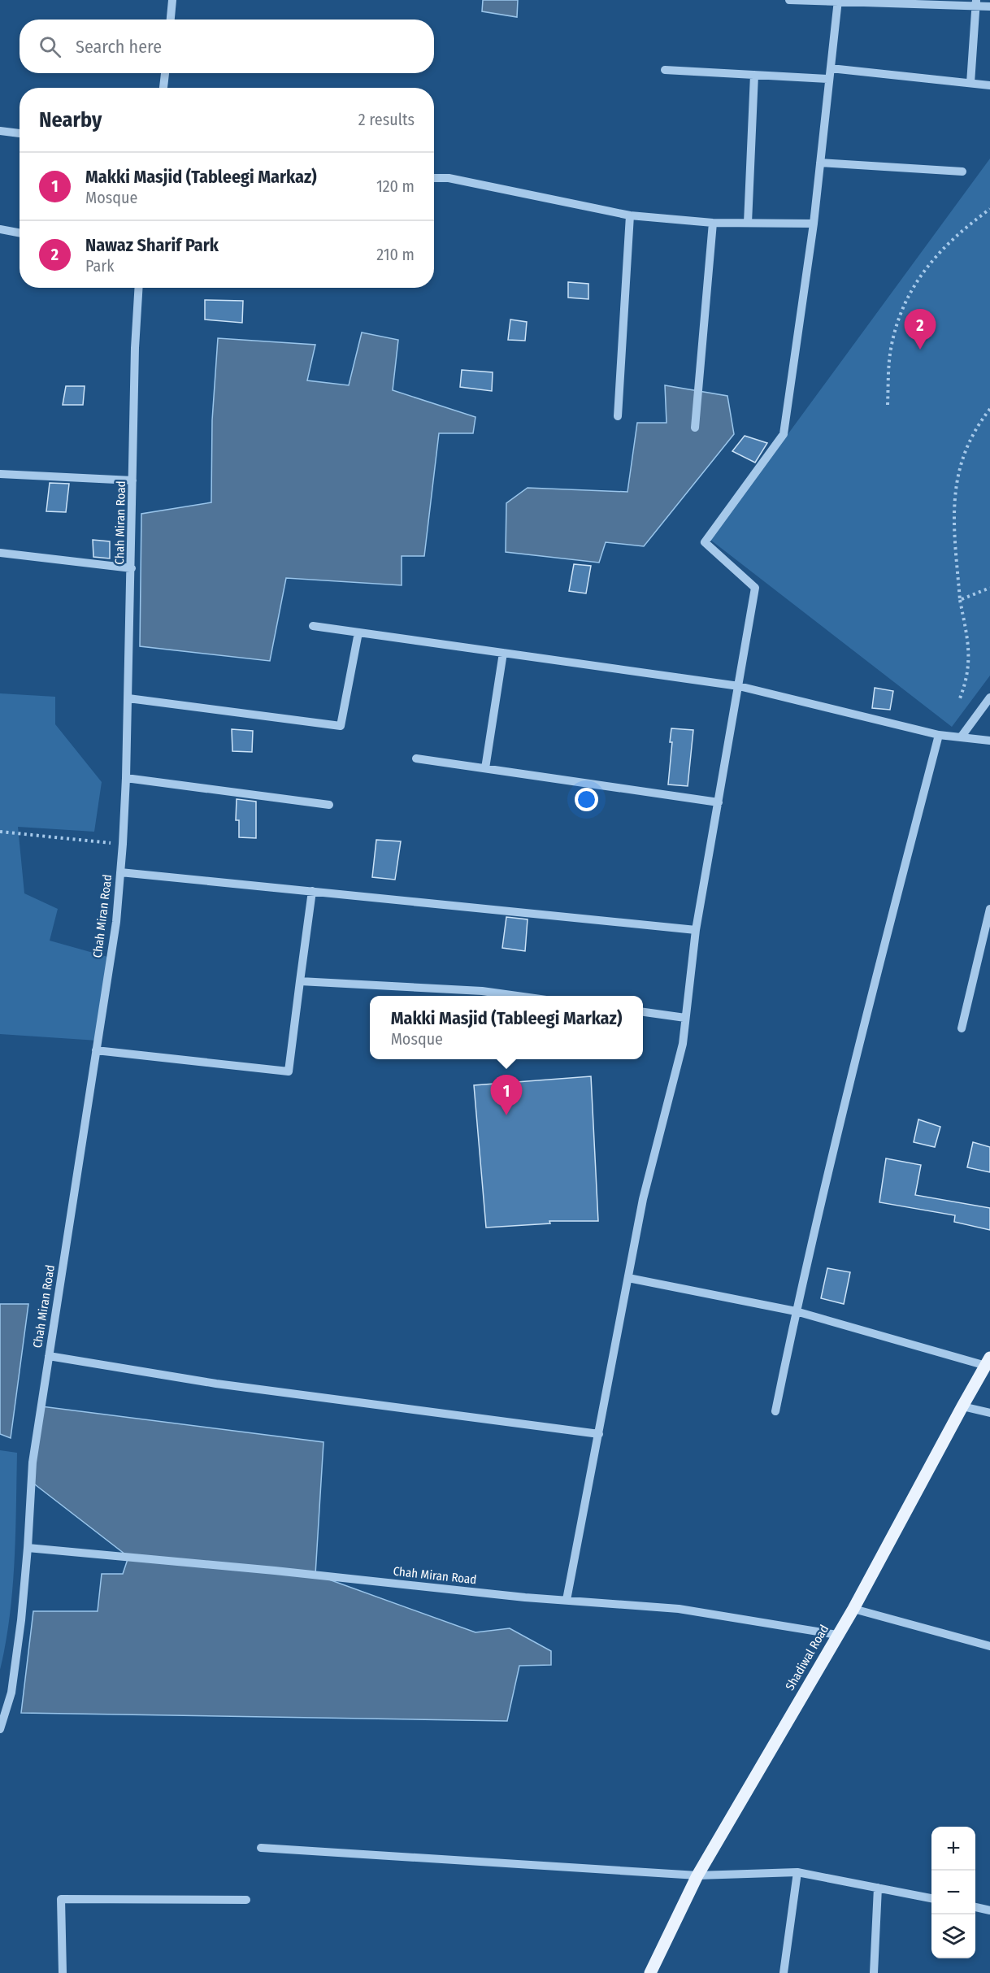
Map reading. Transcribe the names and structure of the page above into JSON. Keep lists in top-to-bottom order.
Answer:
{
  "streets": {
    "main road": ["Shadiwal Road"],
    "street": ["Chah Miran Road"]
  },
  "crossings": [
    ["Chah Miran Road", "Shadiwal Road"]
  ],
  "page": {
    "search": "Search here",
    "heading": ["Nearby", "2 results"],
    "list": [
      {
        "mark": "1",
        "name": "Makki Masjid (Tableegi Markaz)",
        "note": "Mosque",
        "value": "120 m"
      },
      {
        "mark": "2",
        "name": "Nawaz Sharif Park",
        "note": "Park",
        "value": "210 m"
      }
    ],
    "pins": ["2", "1"],
    "popup": ["Makki Masjid (Tableegi Markaz)", "Mosque"],
    "map_buttons": ["+", "−"]
  }
}
